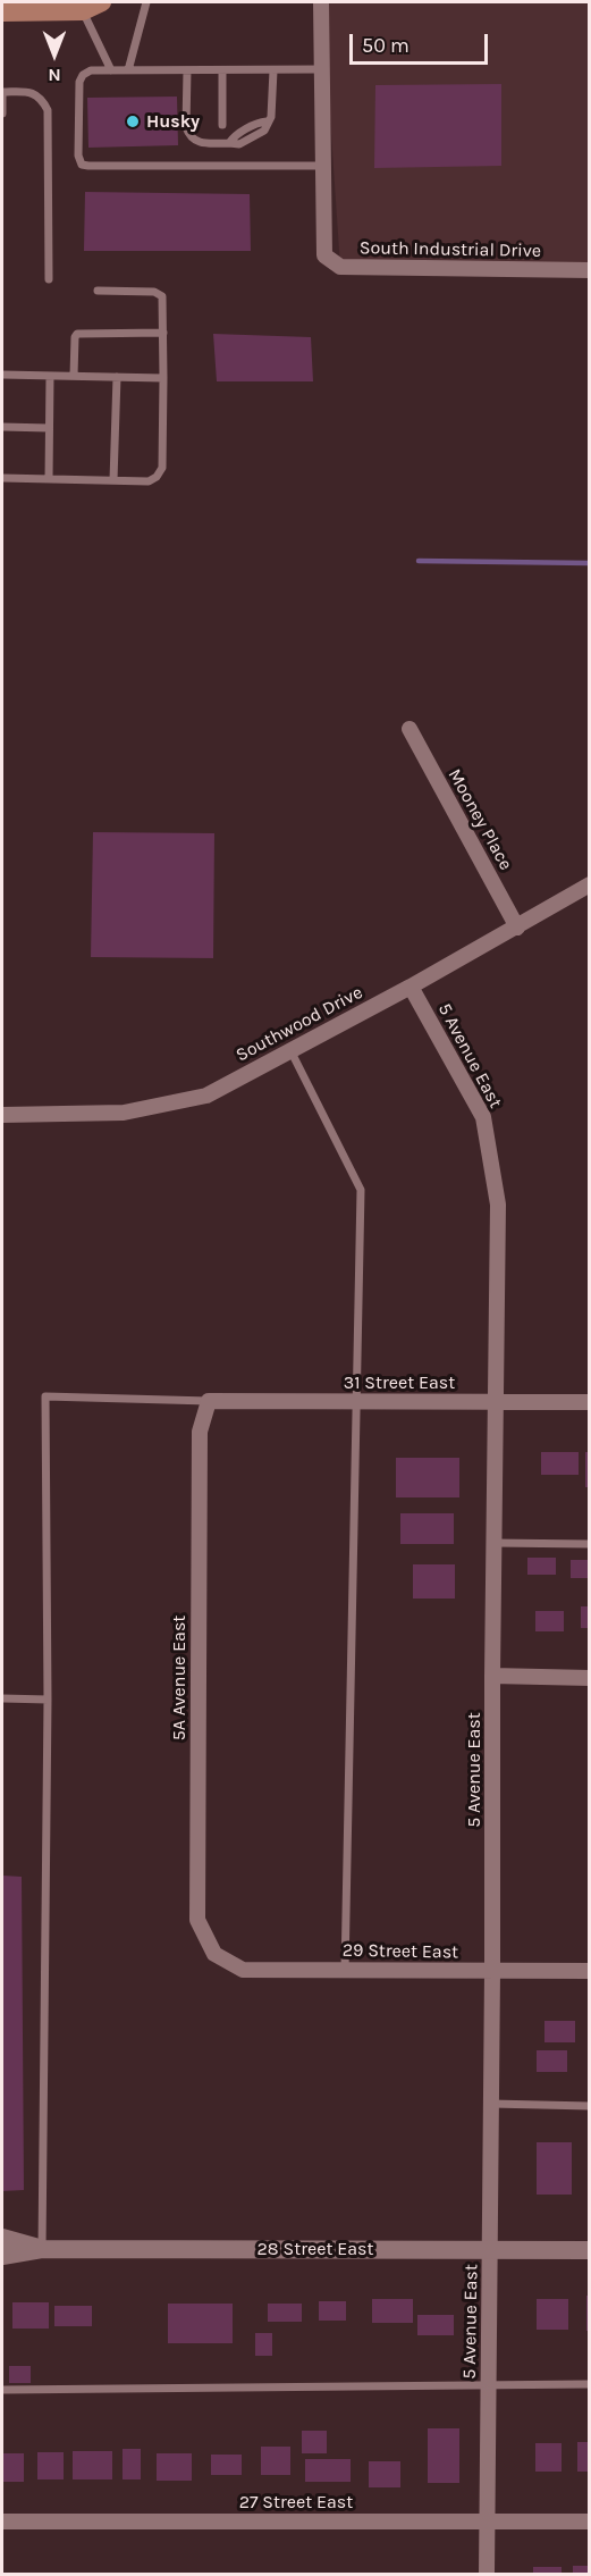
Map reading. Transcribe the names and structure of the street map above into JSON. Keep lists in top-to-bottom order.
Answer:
{
  "streets": {
    "street": [
      "South Industrial Drive",
      "Mooney Place",
      "Southwood Drive",
      "5 Avenue East",
      "31 Street East",
      "5A Avenue East",
      "29 Street East",
      "28 Street East",
      "27 Street East"
    ]
  },
  "crossings": [
    ["Mooney Place", "Southwood Drive"],
    ["Southwood Drive", "5 Avenue East"],
    ["5 Avenue East", "31 Street East"],
    ["5 Avenue East", "29 Street East"],
    ["5 Avenue East", "28 Street East"],
    ["5 Avenue East", "27 Street East"],
    ["31 Street East", "5A Avenue East"],
    ["5A Avenue East", "29 Street East"]
  ],
  "places": ["Husky"],
  "scale_bar": "50 m",
  "north": "bottom"
}
